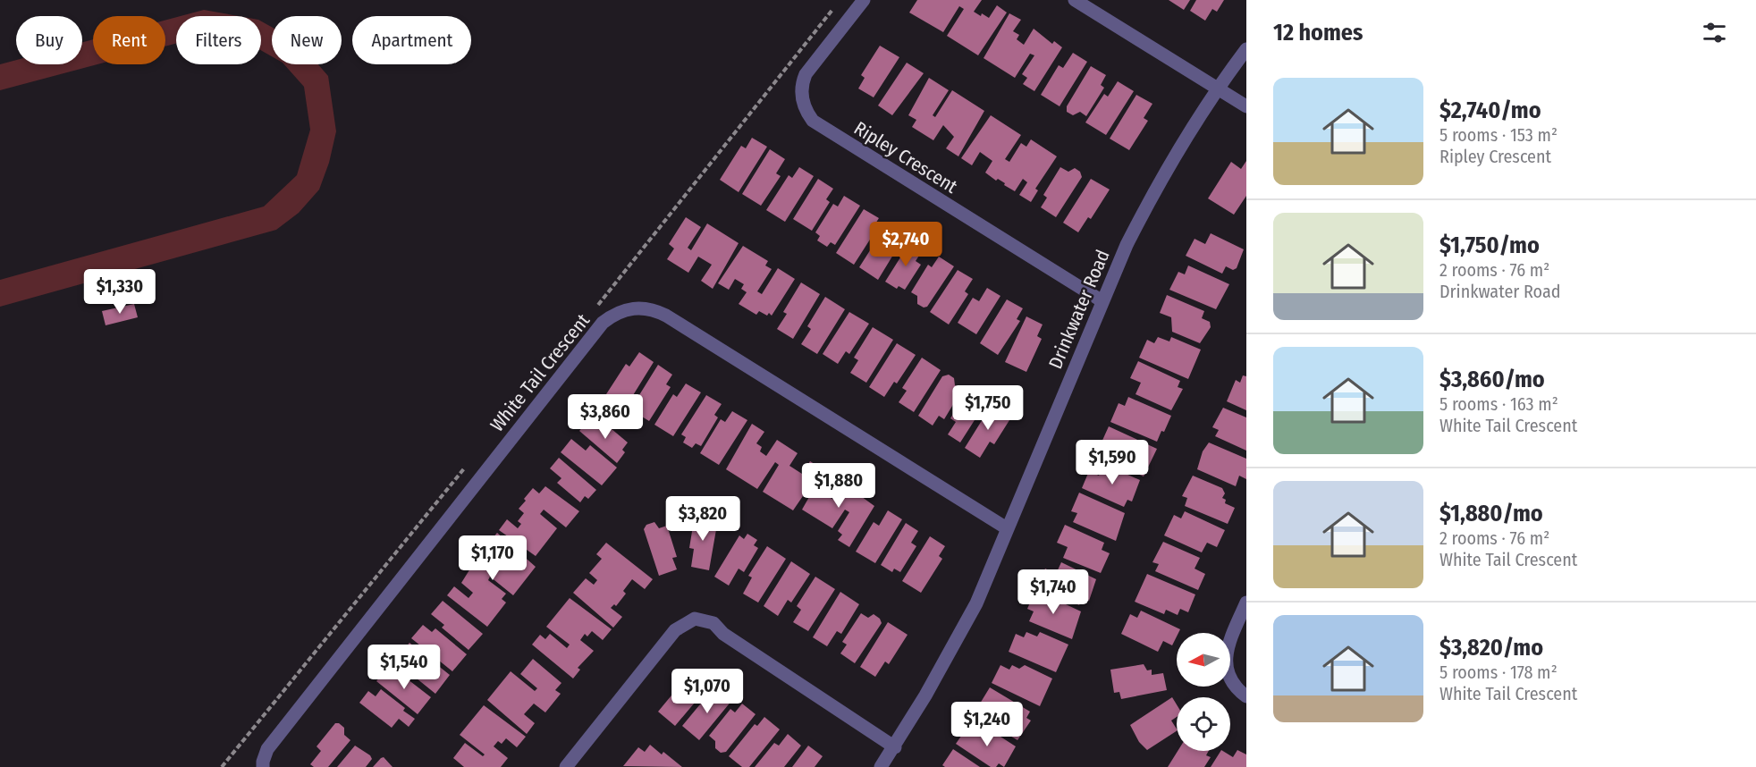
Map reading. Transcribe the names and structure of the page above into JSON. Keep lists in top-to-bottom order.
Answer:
{
  "streets": {
    "street": ["Ripley Crescent", "Drinkwater Road", "White Tail Crescent"]
  },
  "crossings": [
    ["Ripley Crescent", "Drinkwater Road"],
    ["Drinkwater Road", "White Tail Crescent"]
  ],
  "north": "left",
  "page": {
    "heading": "12 homes",
    "chip": [
      "Buy",
      "Rent",
      "Filters",
      "New",
      "Apartment"
    ],
    "list": [
      {
        "name": "$2,740/mo",
        "note": "5 rooms · 153 m² · Ripley Crescent"
      },
      {
        "name": "$1,750/mo",
        "note": "2 rooms · 76 m² · Drinkwater Road"
      },
      {
        "name": "$3,860/mo",
        "note": "5 rooms · 163 m² · White Tail Crescent"
      },
      {
        "name": "$1,880/mo",
        "note": "2 rooms · 76 m² · White Tail Crescent"
      },
      {
        "name": "$3,820/mo",
        "note": "5 rooms · 178 m² · White Tail Crescent"
      }
    ],
    "price": [
      "$2,740",
      "$1,330",
      "$1,750",
      "$3,860",
      "$1,590",
      "$1,880",
      "$3,820",
      "$1,170",
      "$1,740",
      "$1,540",
      "$1,070",
      "$1,240"
    ]
  }
}
